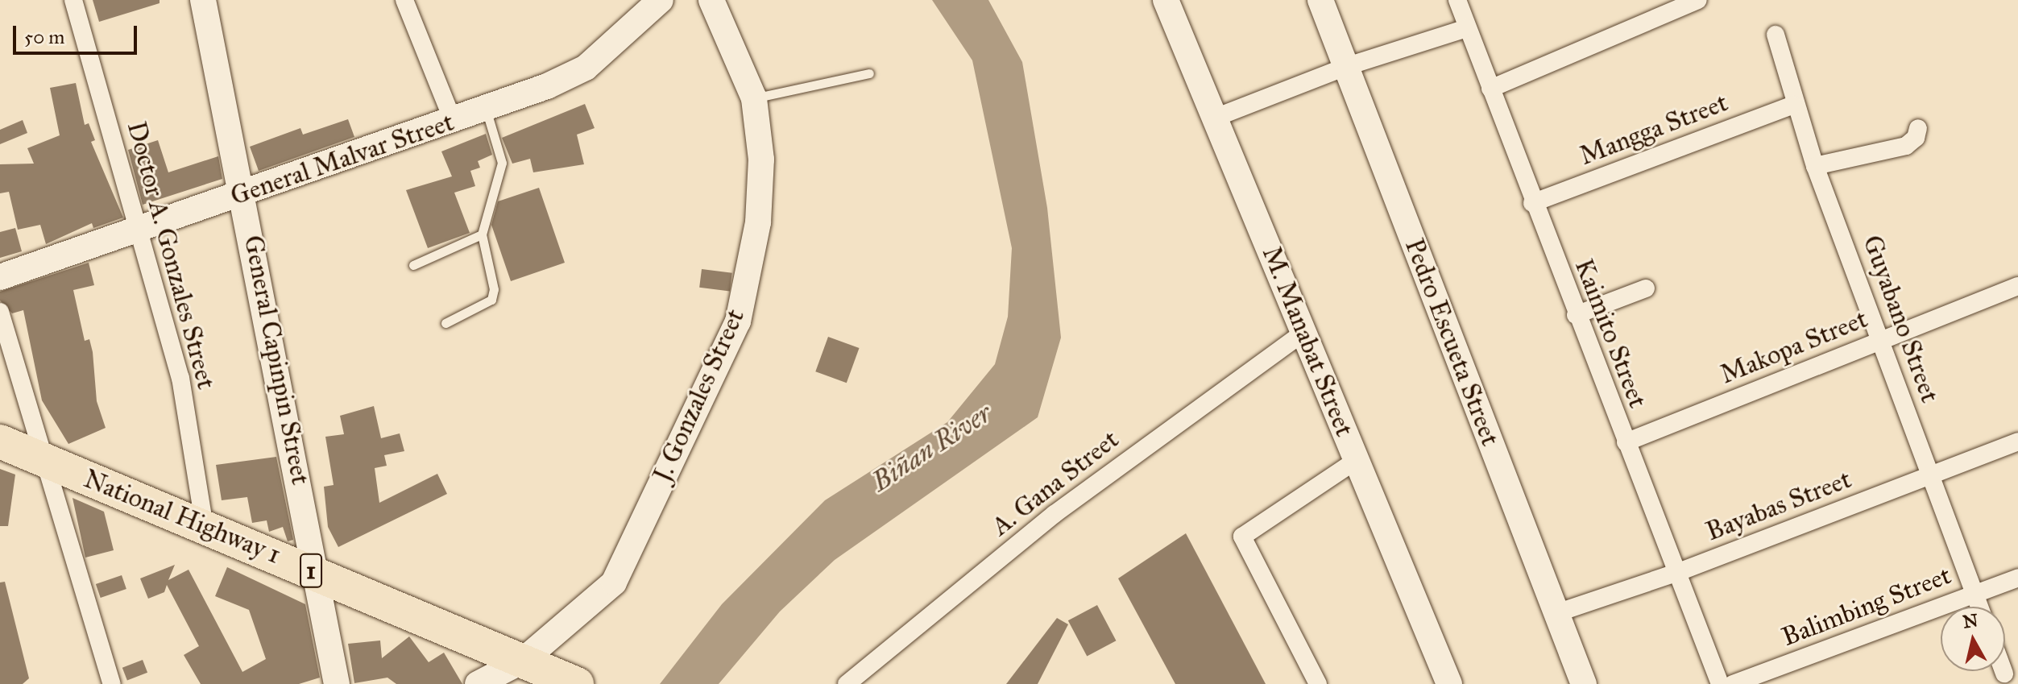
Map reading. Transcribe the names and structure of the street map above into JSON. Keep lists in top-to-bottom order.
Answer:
{
  "streets": {
    "highway": ["National Highway 1", "1"],
    "street": [
      "Mangga Street",
      "General Malvar Street",
      "Doctor A. Gonzales Street",
      "Guyabano Street",
      "Kaimito Street",
      "M. Manabat Street",
      "Pedro Escueta Street",
      "Makopa Street",
      "General Capinpin Street",
      "J. Gonzales Street",
      "A. Gana Street",
      "Bayabas Street",
      "Balimbing Street"
    ]
  },
  "crossings": [
    ["Mangga Street", "Guyabano Street"],
    ["Mangga Street", "Kaimito Street"],
    ["General Malvar Street", "Doctor A. Gonzales Street"],
    ["General Malvar Street", "General Capinpin Street"],
    ["Doctor A. Gonzales Street", "National Highway 1"],
    ["Guyabano Street", "Makopa Street"],
    ["Guyabano Street", "Bayabas Street"],
    ["Guyabano Street", "Balimbing Street"],
    ["Kaimito Street", "Makopa Street"],
    ["Kaimito Street", "Bayabas Street"],
    ["M. Manabat Street", "A. Gana Street"],
    ["Pedro Escueta Street", "Bayabas Street"],
    ["General Capinpin Street", "National Highway 1"],
    ["J. Gonzales Street", "National Highway 1"]
  ],
  "water": ["Biñan River"],
  "scale_bar": "50 m",
  "north": "top"
}
